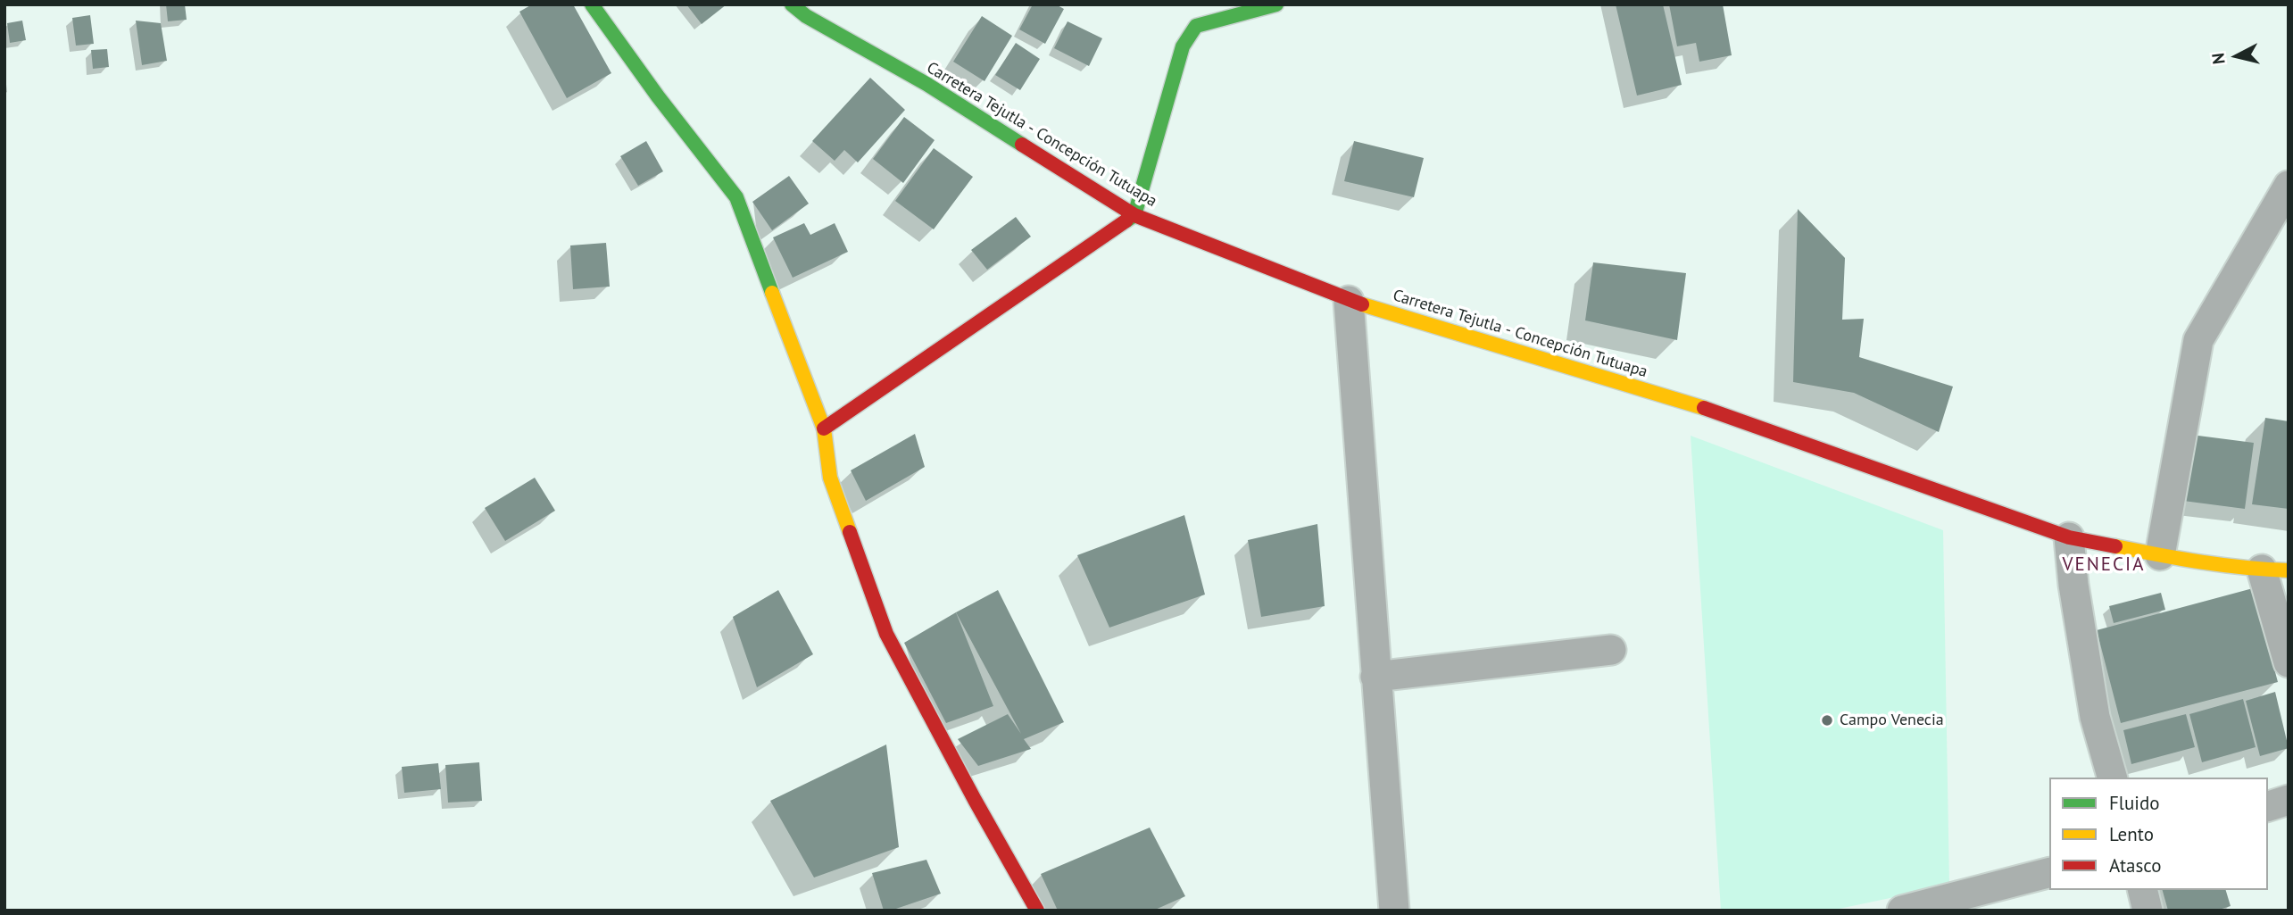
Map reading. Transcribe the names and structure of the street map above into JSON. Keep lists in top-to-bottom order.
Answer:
{
  "streets": {
    "street": ["Carretera Tejutla - Concepción Tutuapa"]
  },
  "districts": ["VENECIA"],
  "places": ["Campo Venecia"],
  "legend": ["Fluido", "Lento", "Atasco"],
  "north": "left"
}
